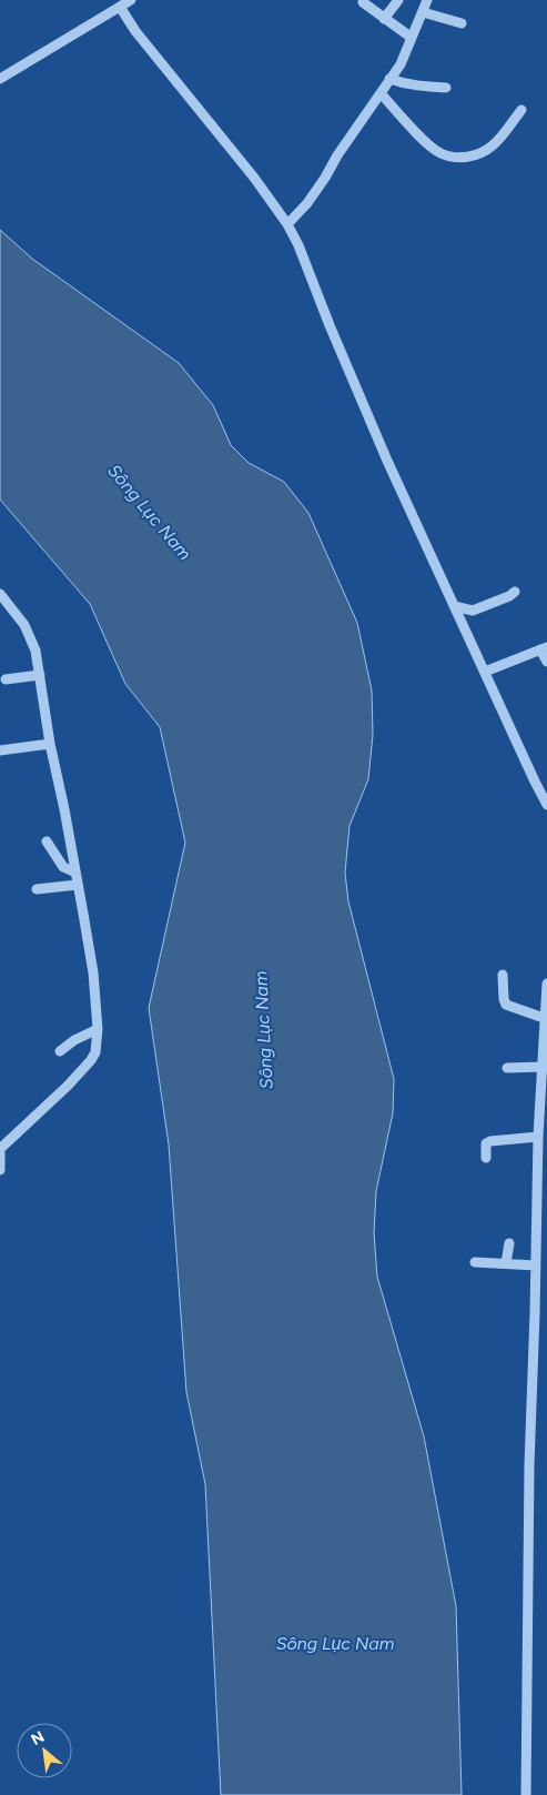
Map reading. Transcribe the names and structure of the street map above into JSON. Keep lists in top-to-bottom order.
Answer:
{
  "water": ["Sông Lục Nam"],
  "north": "top left"
}
